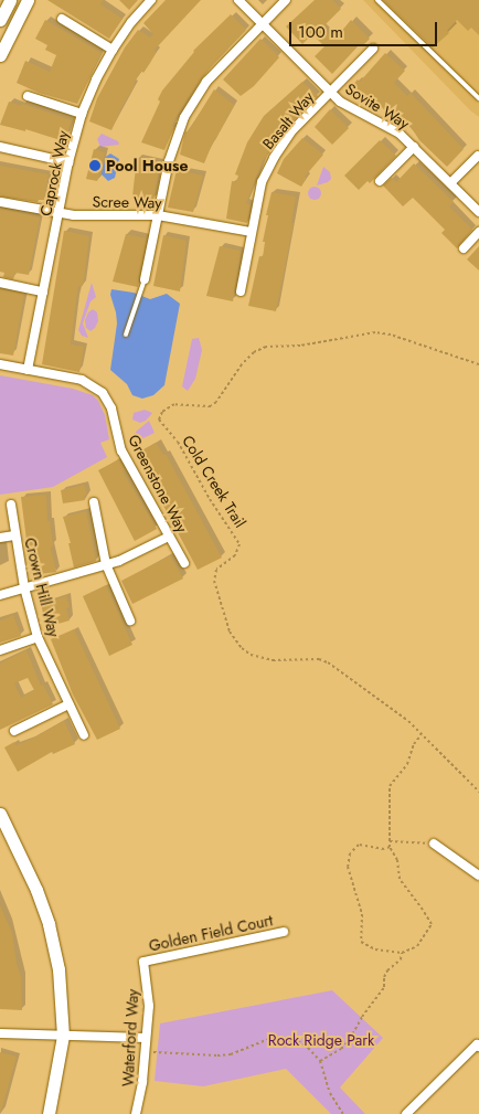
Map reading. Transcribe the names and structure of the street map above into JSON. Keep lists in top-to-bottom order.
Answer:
{
  "streets": {
    "street": [
      "Sovite Way",
      "Basalt Way",
      "Caprock Way",
      "Scree Way",
      "Greenstone Way",
      "Crown Hill Way",
      "Golden Field Court",
      "Waterford Way"
    ],
    "path": ["Cold Creek Trail"]
  },
  "crossings": [
    ["Sovite Way", "Basalt Way"],
    ["Basalt Way", "Scree Way"],
    ["Caprock Way", "Scree Way"],
    ["Caprock Way", "Greenstone Way"],
    ["Golden Field Court", "Waterford Way"]
  ],
  "parks": ["Rock Ridge Park"],
  "places": ["Pool House"],
  "scale_bar": "100 m"
}
